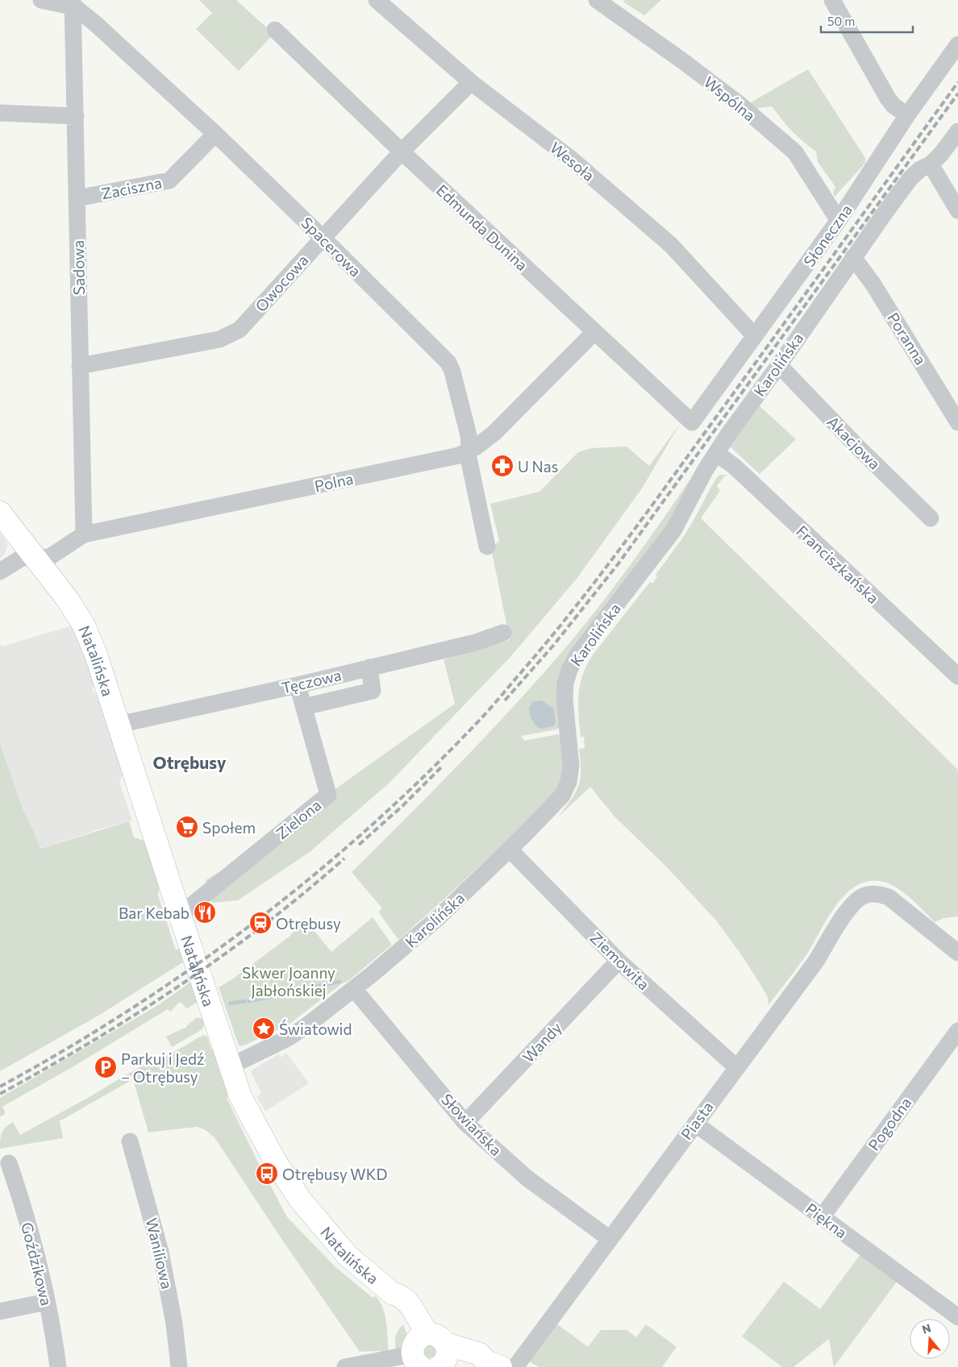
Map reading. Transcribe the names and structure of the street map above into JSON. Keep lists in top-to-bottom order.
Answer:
{
  "streets": {
    "main road": ["Natalińska"],
    "street": [
      "Wspólna",
      "Wesoła",
      "Zaciszna",
      "Edmunda Dunina",
      "Słoneczna",
      "Spacerowa",
      "Sadowa",
      "Owocowa",
      "Poranna",
      "Karolińska",
      "Akacjowa",
      "Polna",
      "Franciszkańska",
      "Tęczowa",
      "Zielona",
      "Ziemowita",
      "Wandy",
      "Piasta",
      "Pogodna",
      "Słowiańska",
      "Piękna",
      "Waniliowa",
      "Goździkowa"
    ]
  },
  "crossings": [
    ["Wspólna", "Słoneczna"],
    ["Wesoła", "Słoneczna"],
    ["Wesoła", "Owocowa"],
    ["Zaciszna", "Spacerowa"],
    ["Zaciszna", "Sadowa"],
    ["Edmunda Dunina", "Słoneczna"],
    ["Edmunda Dunina", "Owocowa"],
    ["Edmunda Dunina", "Polna"],
    ["Spacerowa", "Sadowa"],
    ["Spacerowa", "Owocowa"],
    ["Spacerowa", "Polna"],
    ["Sadowa", "Owocowa"],
    ["Sadowa", "Polna"],
    ["Poranna", "Karolińska"],
    ["Karolińska", "Akacjowa"],
    ["Karolińska", "Franciszkańska"],
    ["Karolińska", "Natalińska"],
    ["Karolińska", "Ziemowita"],
    ["Karolińska", "Słowiańska"],
    ["Polna", "Natalińska"],
    ["Natalińska", "Tęczowa"],
    ["Natalińska", "Zielona"],
    ["Tęczowa", "Zielona"],
    ["Ziemowita", "Wandy"],
    ["Ziemowita", "Piasta"],
    ["Wandy", "Słowiańska"],
    ["Piasta", "Słowiańska"],
    ["Piasta", "Piękna"],
    ["Pogodna", "Piękna"]
  ],
  "districts": ["Otrębusy"],
  "parks": ["Skwer Joanny Jabłońskiej"],
  "places": {
    "pharmacy": ["U Nas"],
    "supermarket": ["Społem"],
    "restaurant": ["Bar Kebab"],
    "station": ["Otrębusy"],
    "place": ["Światowid"],
    "parking": ["Parkuj i Jedź – Otrębusy"],
    "bus stop": ["Otrębusy WKD"]
  },
  "scale_bar": "50 m",
  "north": "top"
}
